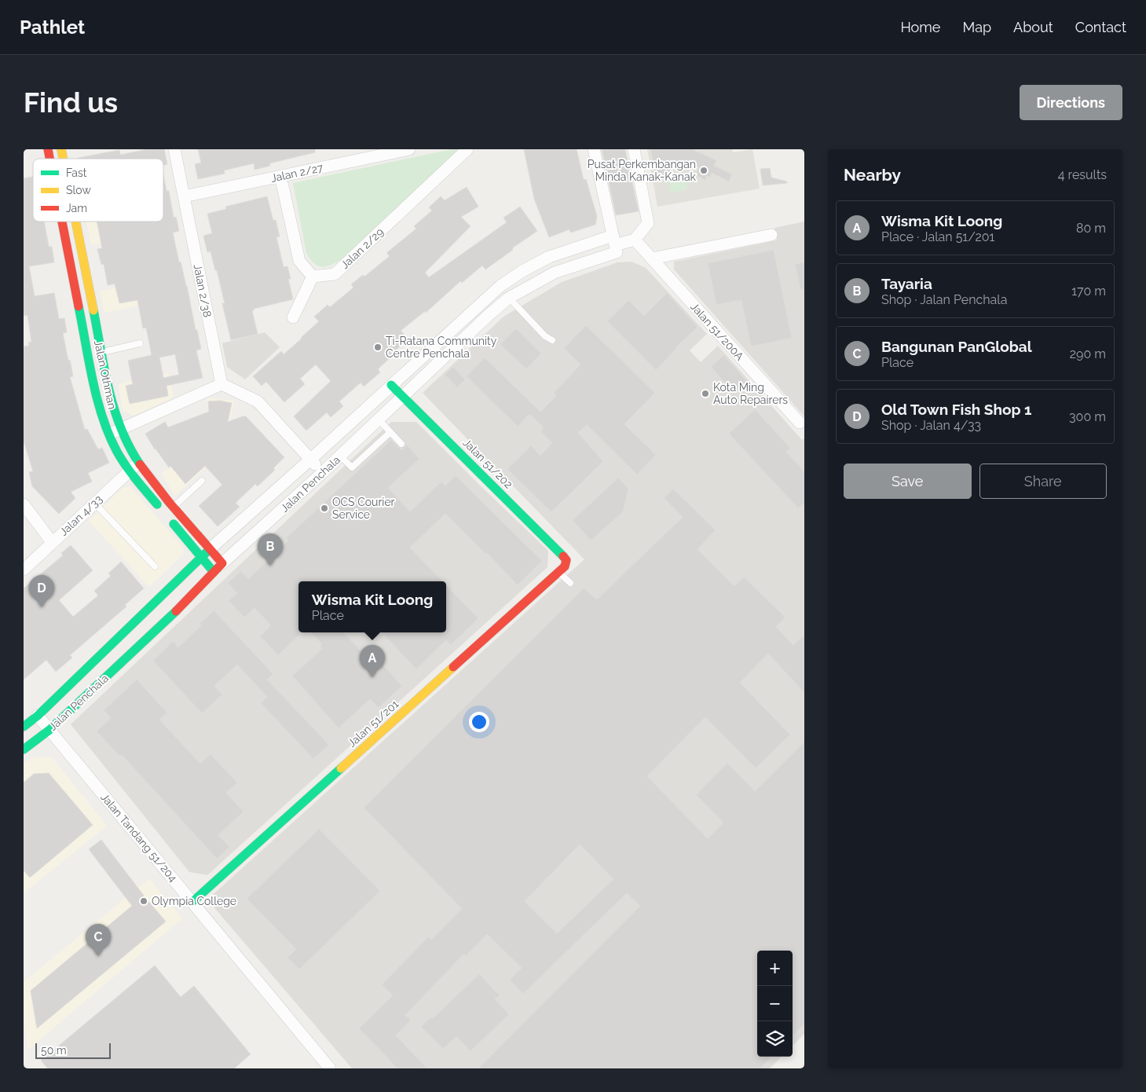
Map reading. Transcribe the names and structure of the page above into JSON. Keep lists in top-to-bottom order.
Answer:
{
  "streets": {
    "main road": [
      "Jalan Othman",
      "Jalan 51/202",
      "Jalan Penchala",
      "Jalan 51/201"
    ],
    "street": [
      "Jalan 2/27",
      "Jalan 2/29",
      "Jalan 2/38",
      "Jalan 51/200A",
      "Jalan 4/33",
      "Jalan Tandang 51/204"
    ]
  },
  "crossings": [
    ["Jalan 2/27", "Jalan 2/38"],
    ["Jalan 51/200A", "Jalan Penchala"],
    ["Jalan Othman", "Jalan Penchala"],
    ["Jalan Othman", "Jalan 4/33"],
    ["Jalan 51/202", "Jalan Penchala"],
    ["Jalan 51/202", "Jalan 51/201"],
    ["Jalan Penchala", "Jalan Tandang 51/204"],
    ["Jalan 51/201", "Jalan Tandang 51/204"]
  ],
  "places": [
    "Pusat Perkembangan Minda Kanak-Kanak",
    "Ti-Ratana Community Centre Penchala",
    "Kota Ming Auto Repairers",
    "OCS Courier Service",
    "Olympia College"
  ],
  "legend": ["Fast", "Slow", "Jam"],
  "scale_bar": "50 m",
  "page": {
    "header": "Pathlet",
    "nav": [
      "Home",
      "Map",
      "About",
      "Contact"
    ],
    "buttons": [
      "Directions",
      ["Save", "Share"]
    ],
    "title": "Find us",
    "heading": ["Nearby", "4 results"],
    "list": [
      {
        "mark": "A",
        "name": "Wisma Kit Loong",
        "note": "Place · Jalan 51/201",
        "value": "80 m"
      },
      {
        "mark": "B",
        "name": "Tayaria",
        "note": "Shop · Jalan Penchala",
        "value": "170 m"
      },
      {
        "mark": "C",
        "name": "Bangunan PanGlobal",
        "note": "Place",
        "value": "290 m"
      },
      {
        "mark": "D",
        "name": "Old Town Fish Shop 1",
        "note": "Shop · Jalan 4/33",
        "value": "300 m"
      }
    ],
    "pins": [
      "B",
      "D",
      "A",
      "C"
    ],
    "popup": ["Wisma Kit Loong", "Place"],
    "map_buttons": ["+", "−"],
    "scale": "50 m"
  }
}
